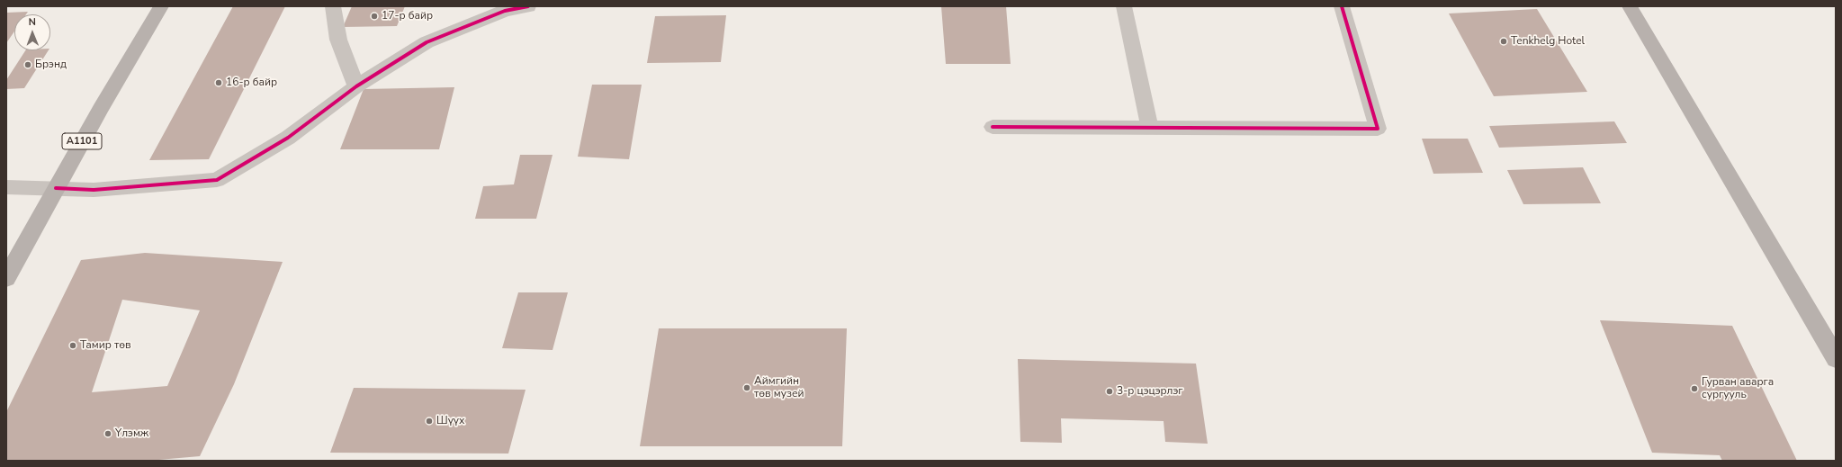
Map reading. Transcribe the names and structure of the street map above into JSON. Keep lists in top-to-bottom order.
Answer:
{
  "streets": {
    "main road": ["A1101"]
  },
  "places": [
    "17-р байр",
    "Tenkhelg Hotel",
    "Брэнд",
    "16-р байр",
    "Тамир төв",
    "Аймгийн төв музей",
    "Гурван аварга сургууль",
    "3-р цэцэрлэг",
    "Шүүх",
    "Үлэмж"
  ],
  "north": "top"
}
